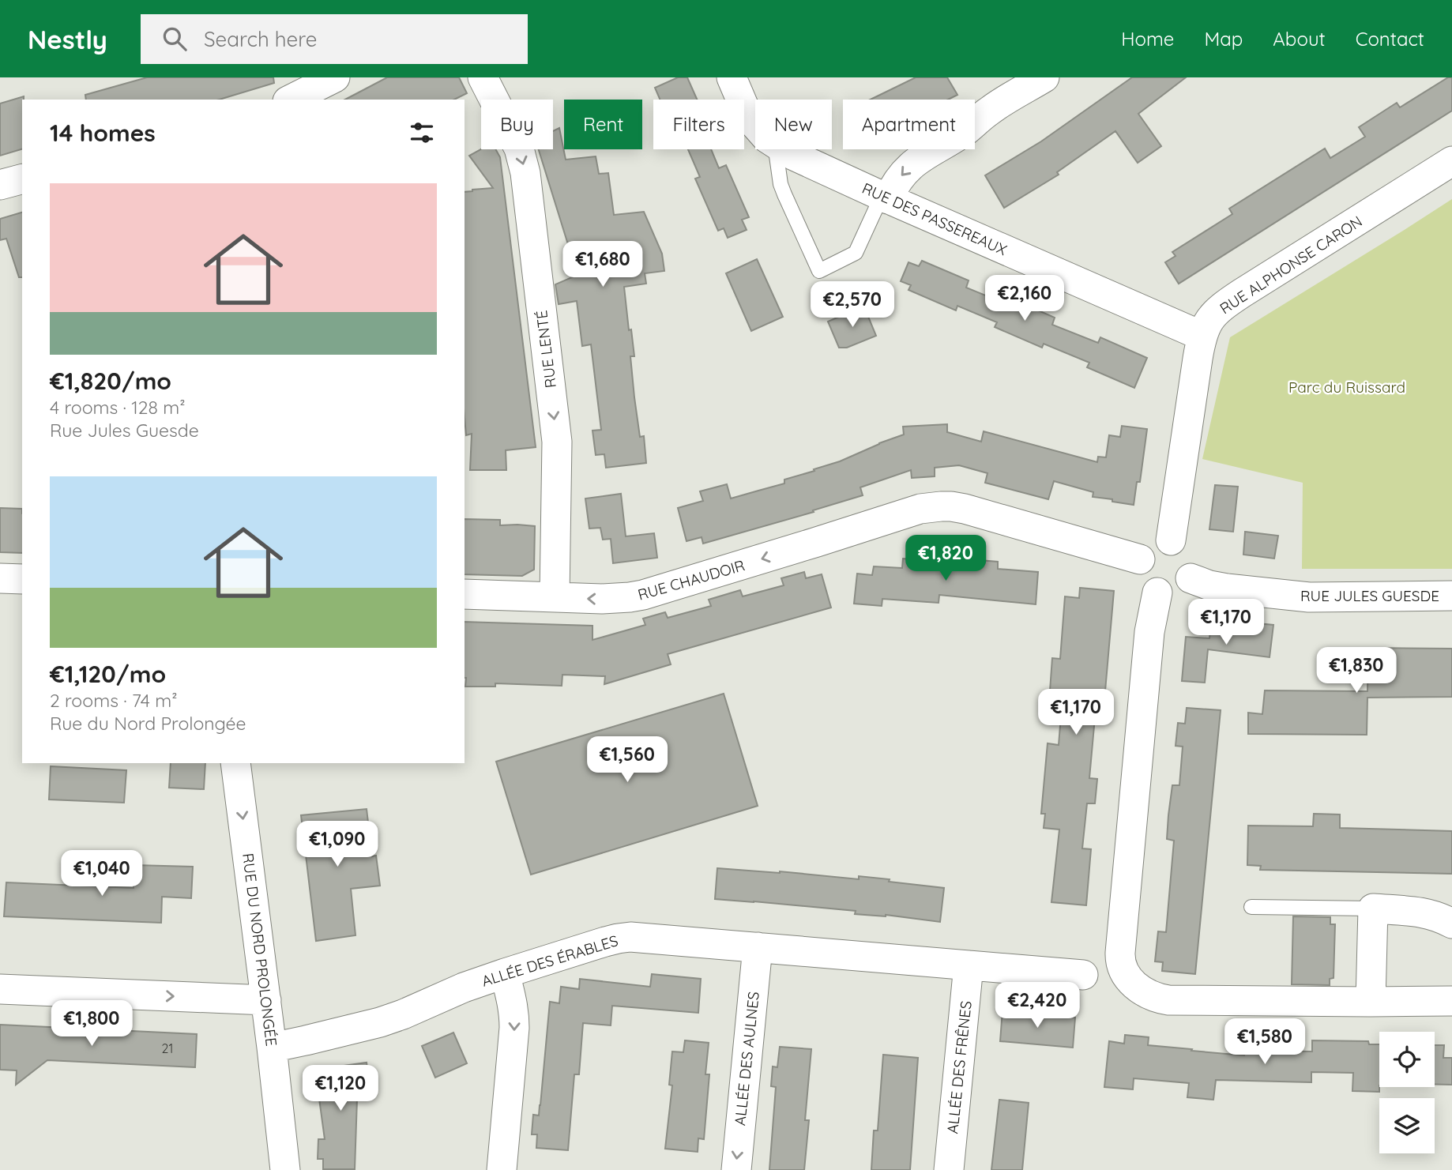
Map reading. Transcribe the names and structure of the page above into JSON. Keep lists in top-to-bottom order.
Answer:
{
  "streets": {
    "street": [
      "RUE DES PASSEREAUX",
      "RUE ALPHONSE CARON",
      "RUE LENTÉ",
      "RUE CHAUDOIR",
      "RUE JULES GUESDE",
      "RUE DU NORD PROLONGÉE",
      "ALLÉE DES ÉRABLES",
      "ALLÉE DES AULNES",
      "ALLÉE DES FRÊNES"
    ]
  },
  "crossings": [
    ["RUE DES PASSEREAUX", "RUE ALPHONSE CARON"],
    ["RUE ALPHONSE CARON", "RUE CHAUDOIR"],
    ["RUE ALPHONSE CARON", "RUE JULES GUESDE"],
    ["RUE LENTÉ", "RUE CHAUDOIR"],
    ["RUE CHAUDOIR", "RUE JULES GUESDE"],
    ["RUE DU NORD PROLONGÉE", "ALLÉE DES ÉRABLES"],
    ["ALLÉE DES ÉRABLES", "ALLÉE DES AULNES"],
    ["ALLÉE DES ÉRABLES", "ALLÉE DES FRÊNES"]
  ],
  "one_way": ["RUE LENTÉ", "RUE CHAUDOIR", "RUE DU NORD PROLONGÉE"],
  "parks": ["Parc du Ruissard"],
  "house_numbers": ["21"],
  "page": {
    "header": "Nestly",
    "search": "Search here",
    "nav": [
      "Home",
      "Map",
      "About",
      "Contact"
    ],
    "chip": [
      "Buy",
      "Rent",
      "Filters",
      "New",
      "Apartment"
    ],
    "heading": "14 homes",
    "list": [
      {
        "name": "€1,820/mo",
        "note": "4 rooms · 128 m² · Rue Jules Guesde"
      },
      {
        "name": "€1,120/mo",
        "note": "2 rooms · 74 m² · Rue du Nord Prolongée"
      }
    ],
    "price": [
      "€1,680",
      "€2,160",
      "€2,570",
      "€1,820",
      "€1,170",
      "€1,830",
      "€1,170",
      "€1,560",
      "€1,090",
      "€1,040",
      "€2,420",
      "€1,800",
      "€1,580",
      "€1,120"
    ]
  }
}
